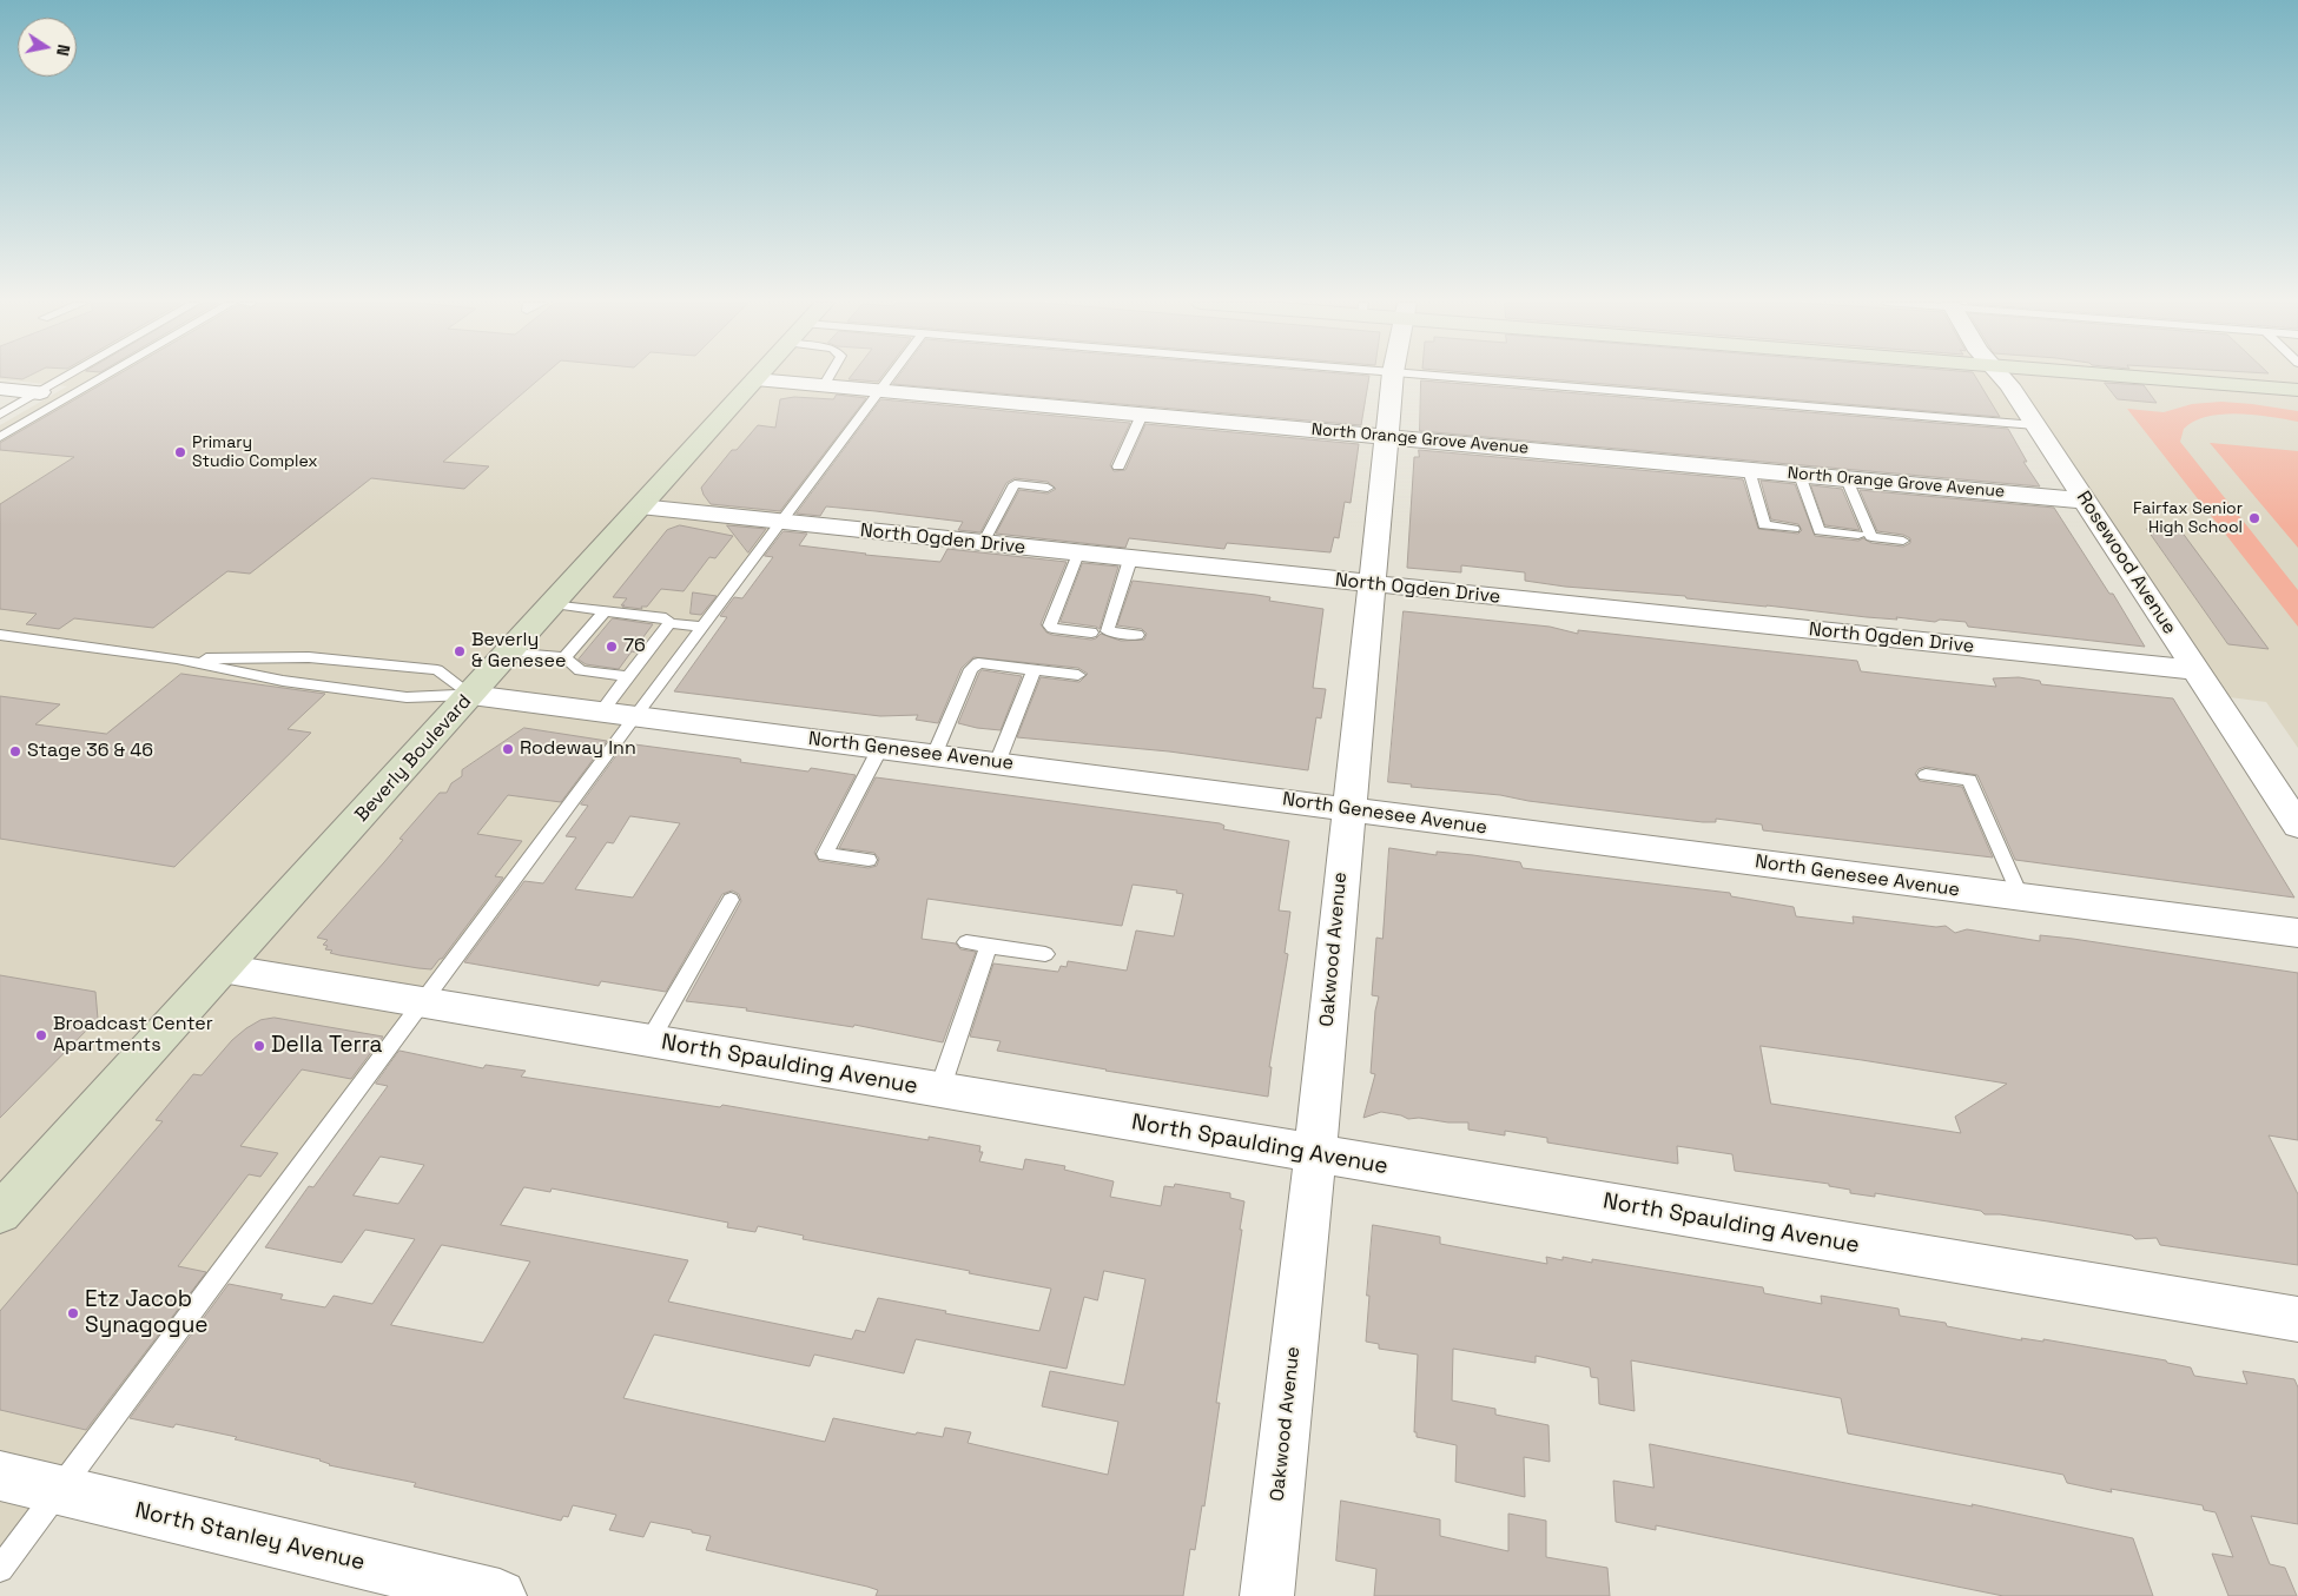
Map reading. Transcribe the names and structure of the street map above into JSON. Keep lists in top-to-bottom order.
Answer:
{
  "streets": {
    "main road": ["Beverly Boulevard"],
    "street": [
      "North Orange Grove Avenue",
      "North Ogden Drive",
      "Rosewood Avenue",
      "North Genesee Avenue",
      "Oakwood Avenue",
      "North Spaulding Avenue",
      "North Stanley Avenue"
    ]
  },
  "crossings": [
    ["North Orange Grove Avenue", "Rosewood Avenue"],
    ["North Orange Grove Avenue", "Beverly Boulevard"],
    ["North Orange Grove Avenue", "Oakwood Avenue"],
    ["North Ogden Drive", "Rosewood Avenue"],
    ["North Ogden Drive", "Beverly Boulevard"],
    ["North Ogden Drive", "Oakwood Avenue"],
    ["North Genesee Avenue", "Beverly Boulevard"],
    ["North Genesee Avenue", "Oakwood Avenue"],
    ["Beverly Boulevard", "North Spaulding Avenue"],
    ["Oakwood Avenue", "North Spaulding Avenue"]
  ],
  "places": [
    "Primary Studio Complex",
    "Fairfax Senior High School",
    "76",
    "Beverly & Genesee",
    "Rodeway Inn",
    "Stage 36 & 46",
    "Broadcast Center Apartments",
    "Della Terra",
    "Etz Jacob Synagogue"
  ],
  "north": "right"
}
